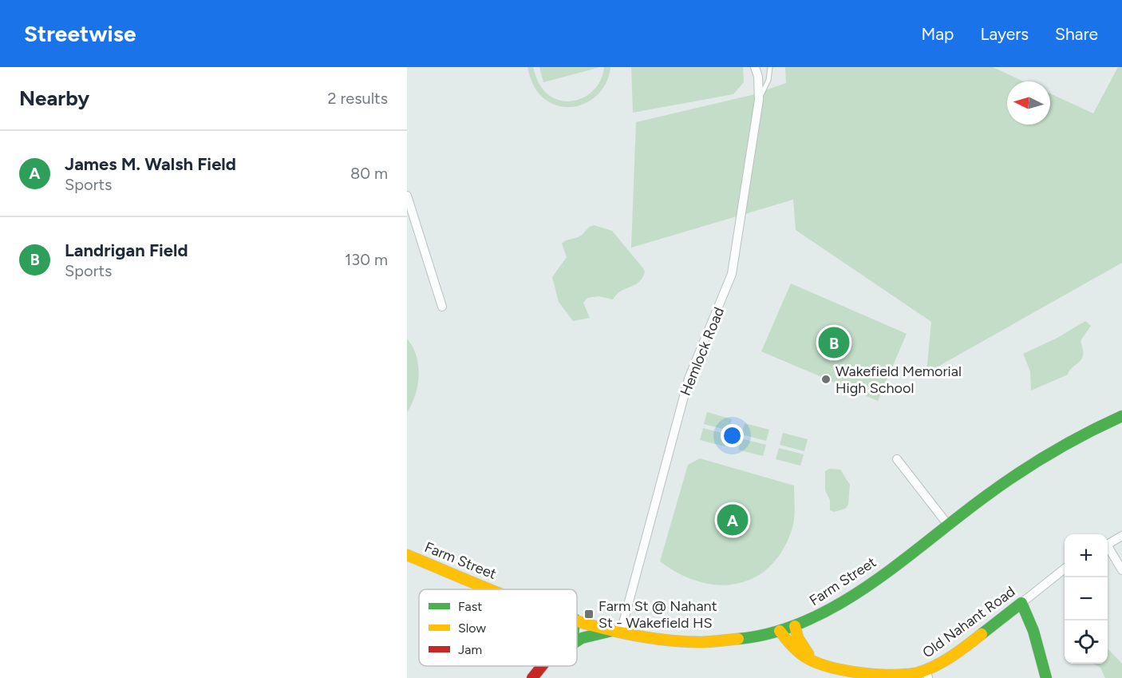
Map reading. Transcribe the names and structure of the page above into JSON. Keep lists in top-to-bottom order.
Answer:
{
  "streets": {
    "main road": ["Farm Street", "Old Nahant Road"],
    "street": ["Hemlock Road"]
  },
  "crossings": [
    ["Hemlock Road", "Farm Street"],
    ["Farm Street", "Old Nahant Road"]
  ],
  "places": {
    "other": ["Wakefield Memorial High School"],
    "transit": ["Farm St @ Nahant St - Wakefield HS"]
  },
  "legend": ["Fast", "Slow", "Jam"],
  "north": "left",
  "page": {
    "header": "Streetwise",
    "nav": ["Map", "Layers", "Share"],
    "heading": ["Nearby", "2 results"],
    "list": [
      {
        "mark": "A",
        "name": "James M. Walsh Field",
        "note": "Sports",
        "value": "80 m"
      },
      {
        "mark": "B",
        "name": "Landrigan Field",
        "note": "Sports",
        "value": "130 m"
      }
    ],
    "pins": ["B", "A"],
    "map_buttons": ["+", "−"]
  }
}
